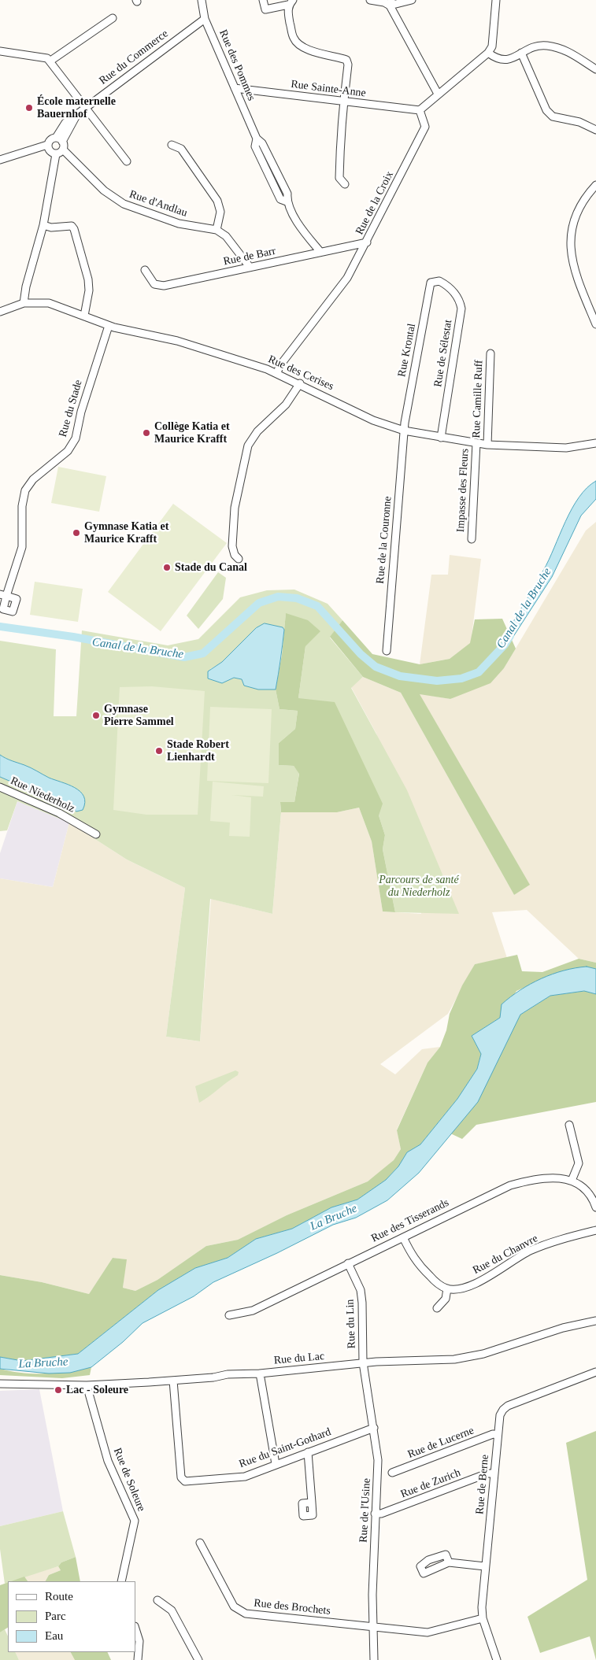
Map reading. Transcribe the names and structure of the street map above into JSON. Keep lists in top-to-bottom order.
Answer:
{
  "streets": {
    "street": [
      "Rue du Commerce",
      "Rue des Pommes",
      "Rue Sainte-Anne",
      "Rue de la Croix",
      "Rue d'Andlau",
      "Rue de Barr",
      "Rue Krontal",
      "Rue de Sélestat",
      "Rue des Cerises",
      "Rue Camille Ruff",
      "Rue du Stade",
      "Impasse des Fleurs",
      "Rue de la Couronne",
      "Rue Niederholz",
      "Rue des Tisserands",
      "Rue du Chanvre",
      "Rue du Lin",
      "Rue du Lac",
      "Rue de Lucerne",
      "Rue du Saint-Gothard",
      "Rue de Soleure",
      "Rue de Zurich",
      "Rue de Berne",
      "Rue de l'Usine",
      "Rue des Brochets"
    ]
  },
  "crossings": [
    ["Rue du Commerce", "Rue des Pommes"],
    ["Rue du Commerce", "Rue d'Andlau"],
    ["Rue des Pommes", "Rue Sainte-Anne"],
    ["Rue des Pommes", "Rue de Barr"],
    ["Rue Sainte-Anne", "Rue de la Croix"],
    ["Rue de la Croix", "Rue de Barr"],
    ["Rue de la Croix", "Rue des Cerises"],
    ["Rue Krontal", "Rue de Sélestat"],
    ["Rue Krontal", "Rue des Cerises"],
    ["Rue Krontal", "Rue de la Couronne"],
    ["Rue de Sélestat", "Rue des Cerises"],
    ["Rue des Cerises", "Rue Camille Ruff"],
    ["Rue des Cerises", "Rue du Stade"],
    ["Rue des Cerises", "Impasse des Fleurs"],
    ["Rue des Cerises", "Rue de la Couronne"],
    ["Rue des Tisserands", "Rue du Lin"],
    ["Rue du Lin", "Rue du Lac"],
    ["Rue du Lin", "Rue de l'Usine"],
    ["Rue du Lac", "Rue du Saint-Gothard"],
    ["Rue du Lac", "Rue de Soleure"],
    ["Rue du Lac", "Rue de l'Usine"],
    ["Rue de Lucerne", "Rue de Berne"],
    ["Rue du Saint-Gothard", "Rue de l'Usine"],
    ["Rue de Zurich", "Rue de Berne"],
    ["Rue de Zurich", "Rue de l'Usine"],
    ["Rue de Berne", "Rue des Brochets"],
    ["Rue de l'Usine", "Rue des Brochets"]
  ],
  "water": ["Canal de la Bruche", "La Bruche"],
  "parks": ["Parcours de santé du Niederholz"],
  "places": [
    "École maternelle Bauernhof",
    "Collège Katia et Maurice Krafft",
    "Gymnase Katia et Maurice Krafft",
    "Stade du Canal",
    "Gymnase Pierre Sammel",
    "Stade Robert Lienhardt",
    "Lac - Soleure"
  ],
  "legend": ["Route", "Parc", "Eau"]
}
